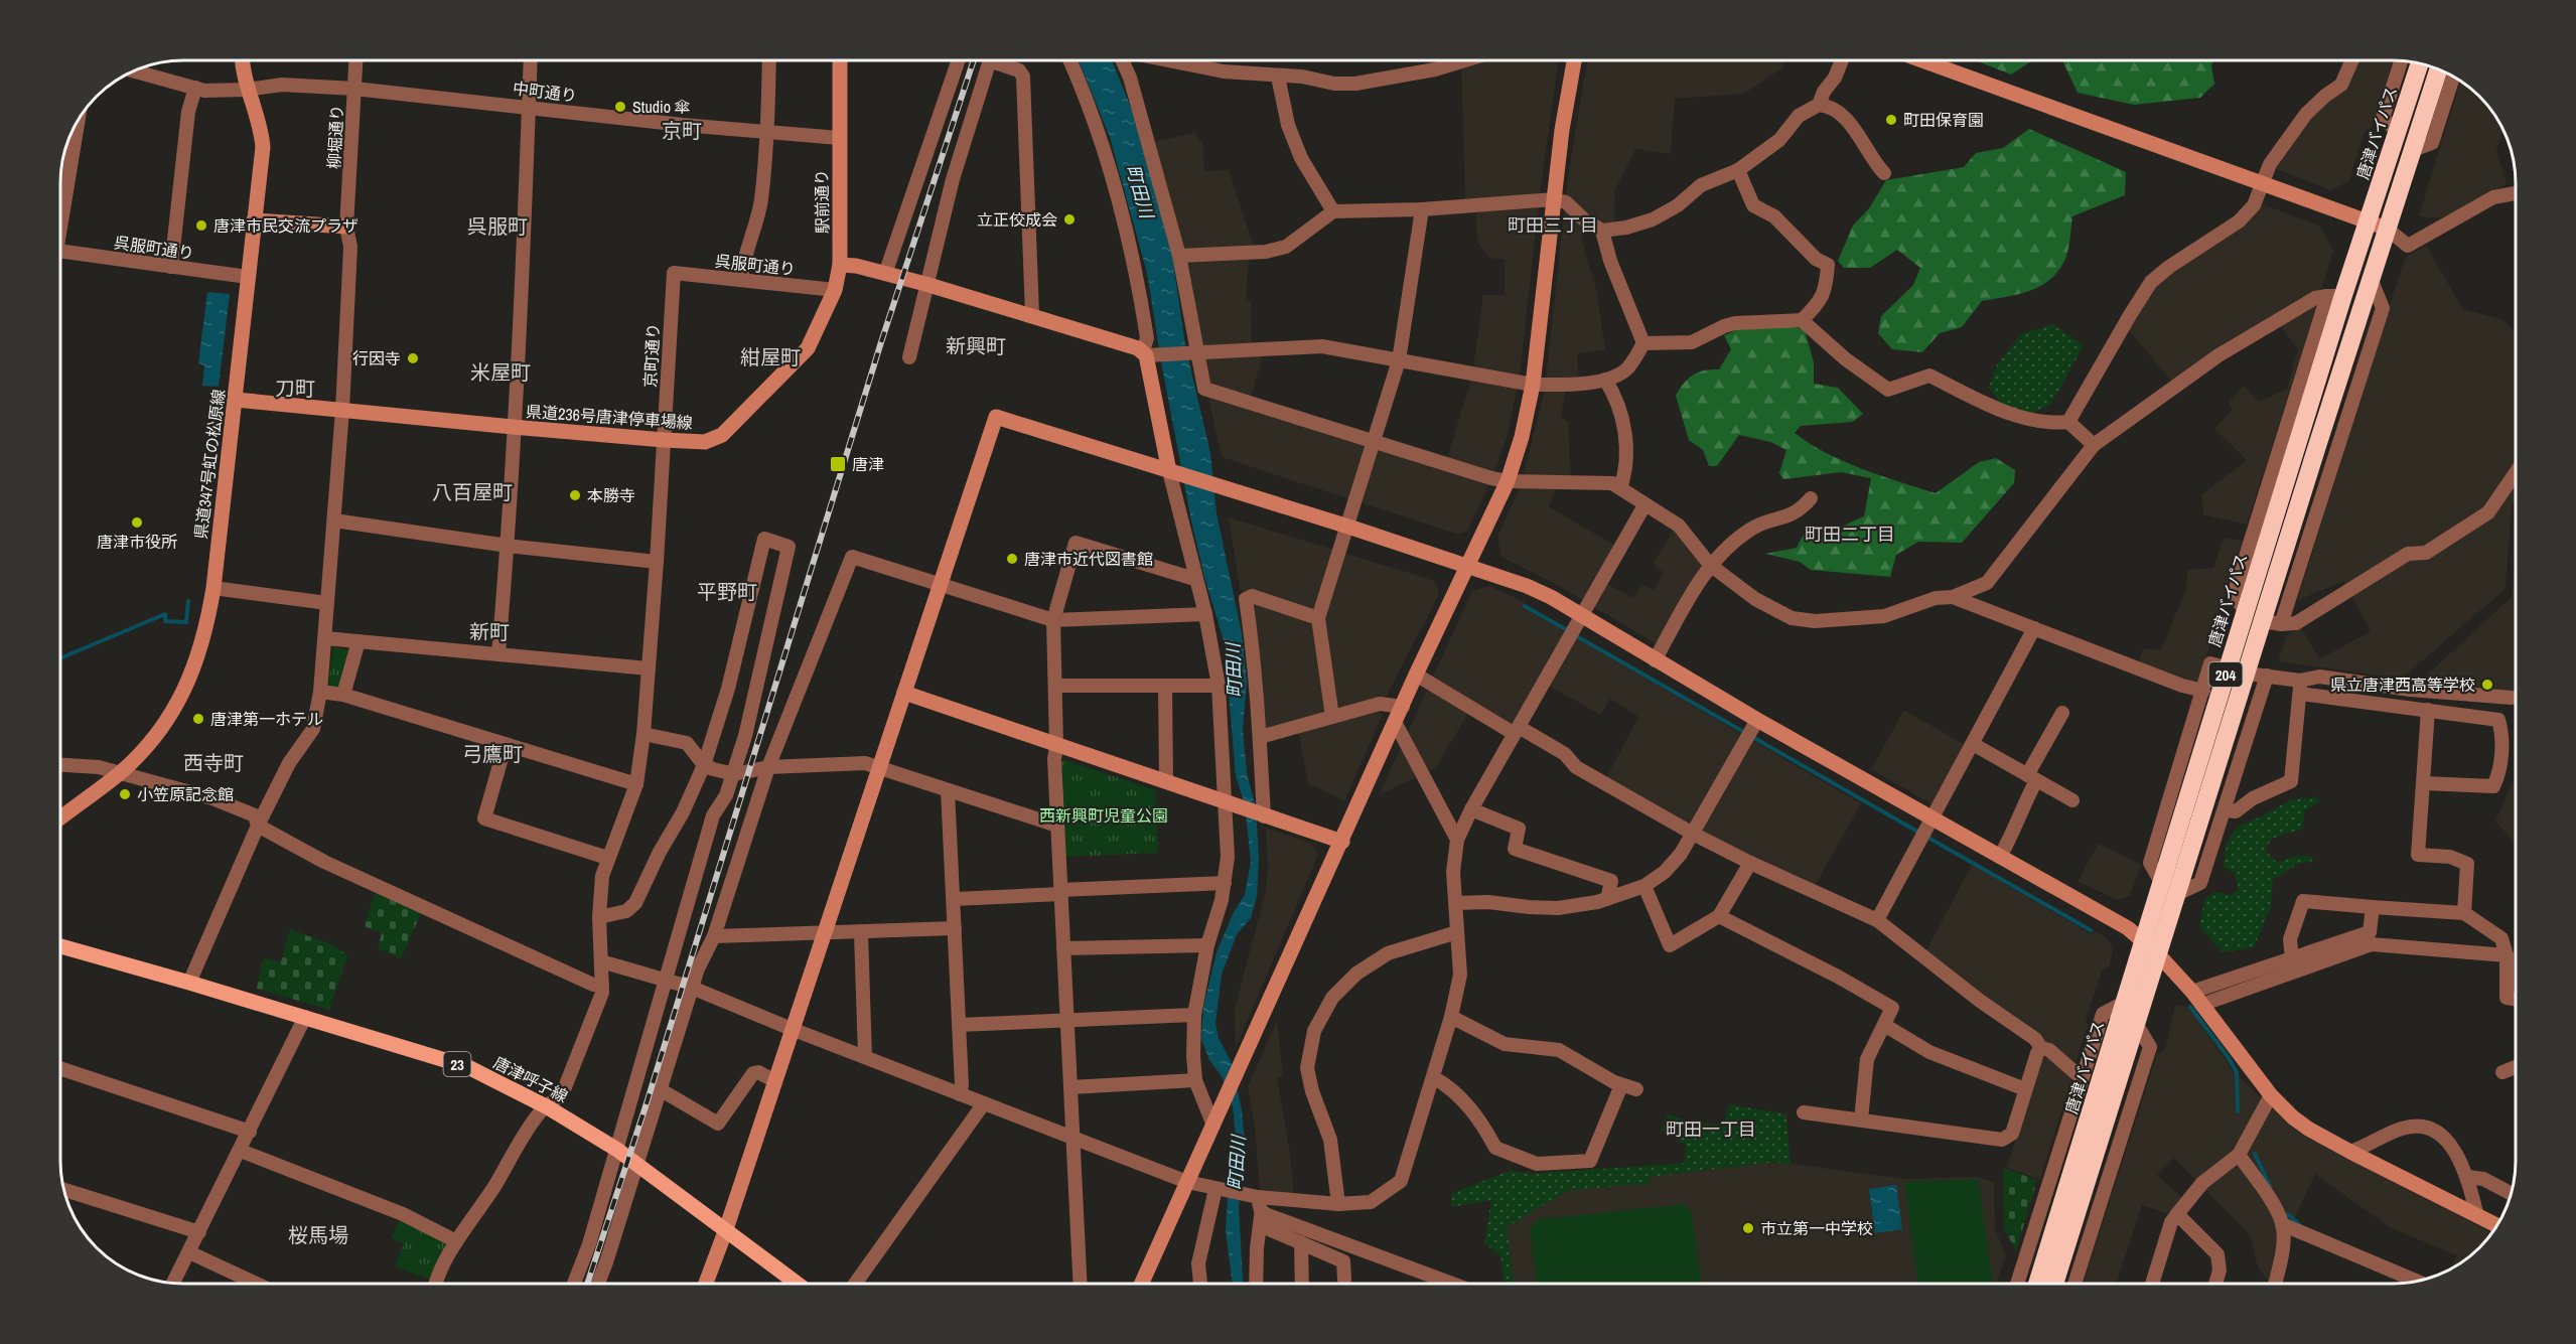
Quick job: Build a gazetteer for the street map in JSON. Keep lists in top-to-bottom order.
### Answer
{
  "streets": {
    "highway": ["唐津バイパス", "204"],
    "main road": ["23", "唐津呼子線"],
    "street": [
      "中町通り",
      "柳堀通り",
      "駅前通り",
      "呉服町通り",
      "京町通り",
      "県道236号唐津停車場線",
      "県道347号虹の松原線"
    ]
  },
  "crossings": [
    ["中町通り", "柳堀通り"],
    ["中町通り", "駅前通り"],
    ["中町通り", "県道347号虹の松原線"],
    ["柳堀通り", "県道236号唐津停車場線"],
    ["柳堀通り", "唐津呼子線"],
    ["駅前通り", "県道236号唐津停車場線"],
    ["呉服町通り", "京町通り"],
    ["呉服町通り", "県道236号唐津停車場線"],
    ["呉服町通り", "県道347号虹の松原線"],
    ["京町通り", "県道236号唐津停車場線"],
    ["京町通り", "唐津呼子線"],
    ["県道236号唐津停車場線", "県道347号虹の松原線"]
  ],
  "districts": [
    "京町",
    "町田三丁目",
    "呉服町",
    "新興町",
    "紺屋町",
    "米屋町",
    "刀町",
    "八百屋町",
    "町田二丁目",
    "平野町",
    "新町",
    "弓鷹町",
    "西寺町",
    "町田一丁目",
    "桜馬場"
  ],
  "water": ["町田川"],
  "parks": ["西新興町児童公園"],
  "places": {
    "other": [
      "Studio 傘",
      "町田保育園",
      "立正佼成会",
      "唐津市民交流プラザ",
      "行因寺",
      "本勝寺",
      "唐津市役所",
      "唐津市近代図書館",
      "県立唐津西高等学校",
      "唐津第一ホテル",
      "小笠原記念館",
      "市立第一中学校"
    ],
    "transit": ["唐津"]
  }
}
